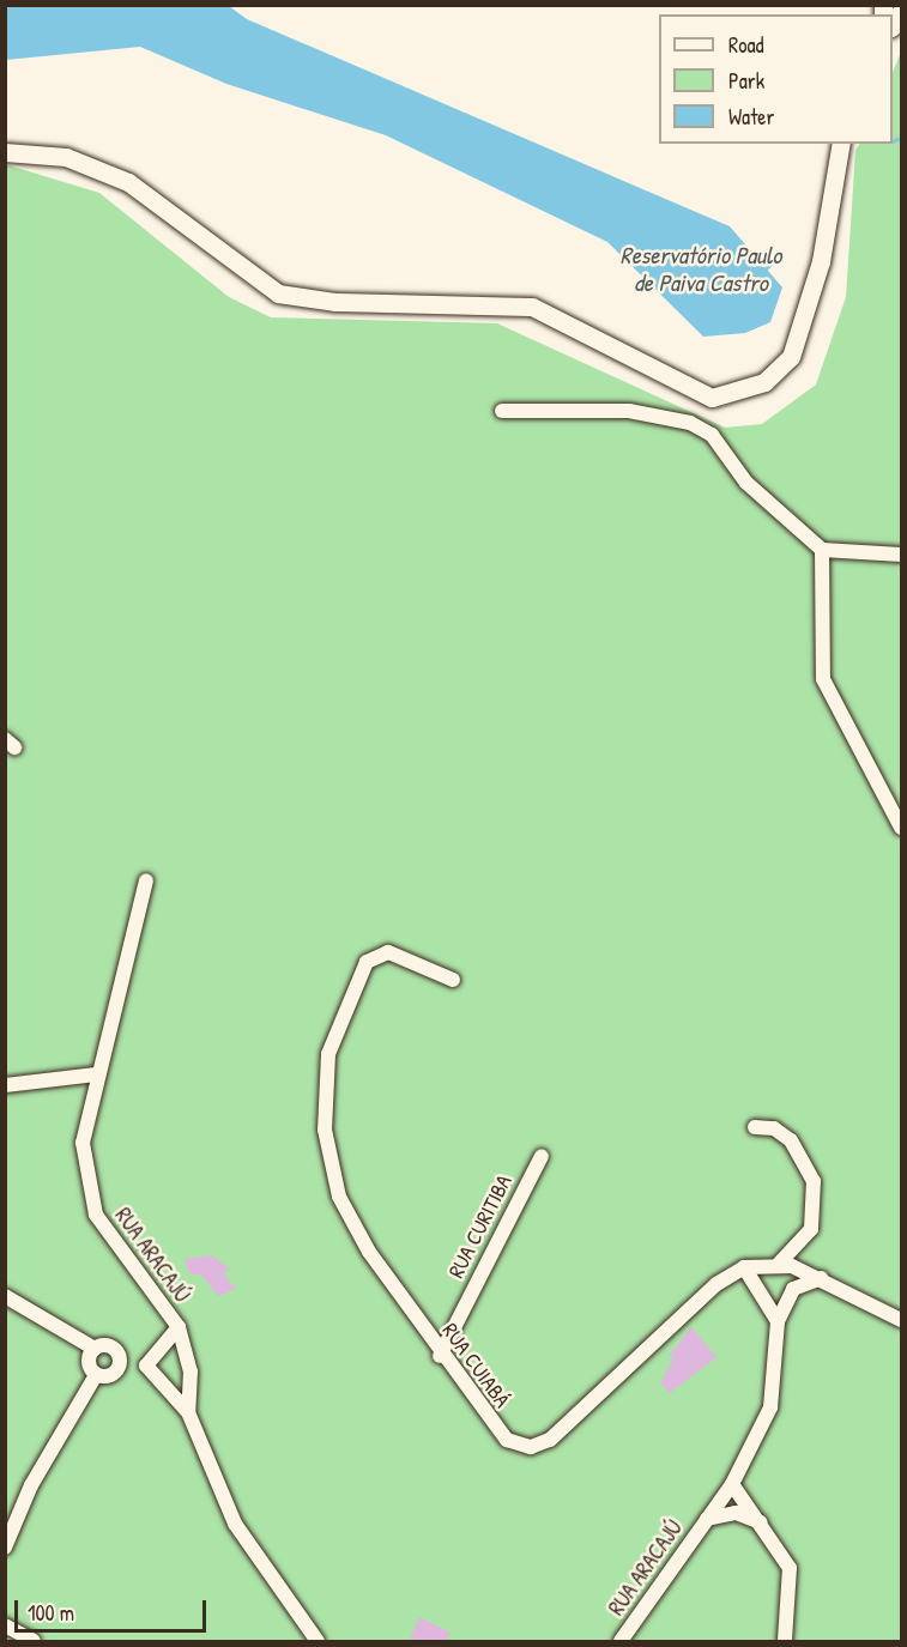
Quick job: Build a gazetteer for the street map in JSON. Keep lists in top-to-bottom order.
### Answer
{
  "streets": {
    "street": ["RUA CURITIBA", "RUA ARACAJÚ", "RUA CUIABÁ"]
  },
  "crossings": [
    ["RUA CURITIBA", "RUA CUIABÁ"]
  ],
  "water": ["Reservatório Paulo de Paiva Castro"],
  "legend": ["Road", "Park", "Water"],
  "scale_bar": "100 m"
}
